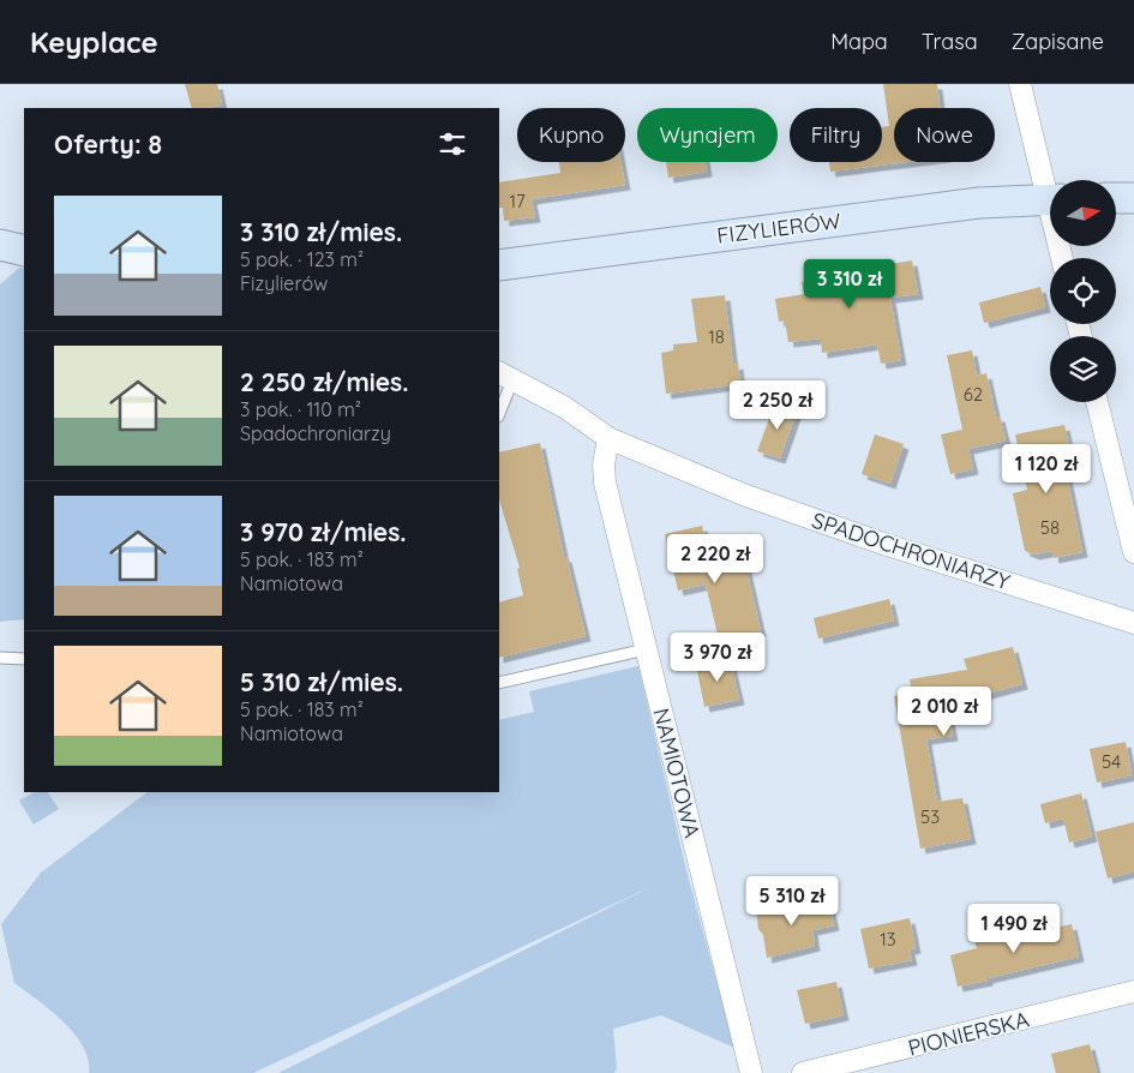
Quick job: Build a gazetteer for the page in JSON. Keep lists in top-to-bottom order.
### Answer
{
  "streets": {
    "street": [
      "FIZYLIERÓW",
      "SPADOCHRONIARZY",
      "NAMIOTOWA",
      "PIONIERSKA"
    ]
  },
  "crossings": [
    ["SPADOCHRONIARZY", "NAMIOTOWA"]
  ],
  "house_numbers": [
    "17",
    "18",
    "62",
    "58",
    "54",
    "53",
    "13"
  ],
  "north": "right",
  "page": {
    "header": "Keyplace",
    "nav": ["Mapa", "Trasa", "Zapisane"],
    "chip": [
      "Kupno",
      "Wynajem",
      "Filtry",
      "Nowe"
    ],
    "heading": "Oferty: 8",
    "list": [
      {
        "name": "3 310 zł/mies.",
        "note": "5 pok. · 123 m² · Fizylierów"
      },
      {
        "name": "2 250 zł/mies.",
        "note": "3 pok. · 110 m² · Spadochroniarzy"
      },
      {
        "name": "3 970 zł/mies.",
        "note": "5 pok. · 183 m² · Namiotowa"
      },
      {
        "name": "5 310 zł/mies.",
        "note": "5 pok. · 183 m² · Namiotowa"
      }
    ],
    "price": [
      "3 310 zł",
      "2 250 zł",
      "1 120 zł",
      "2 220 zł",
      "3 970 zł",
      "2 010 zł",
      "5 310 zł",
      "1 490 zł"
    ]
  }
}
